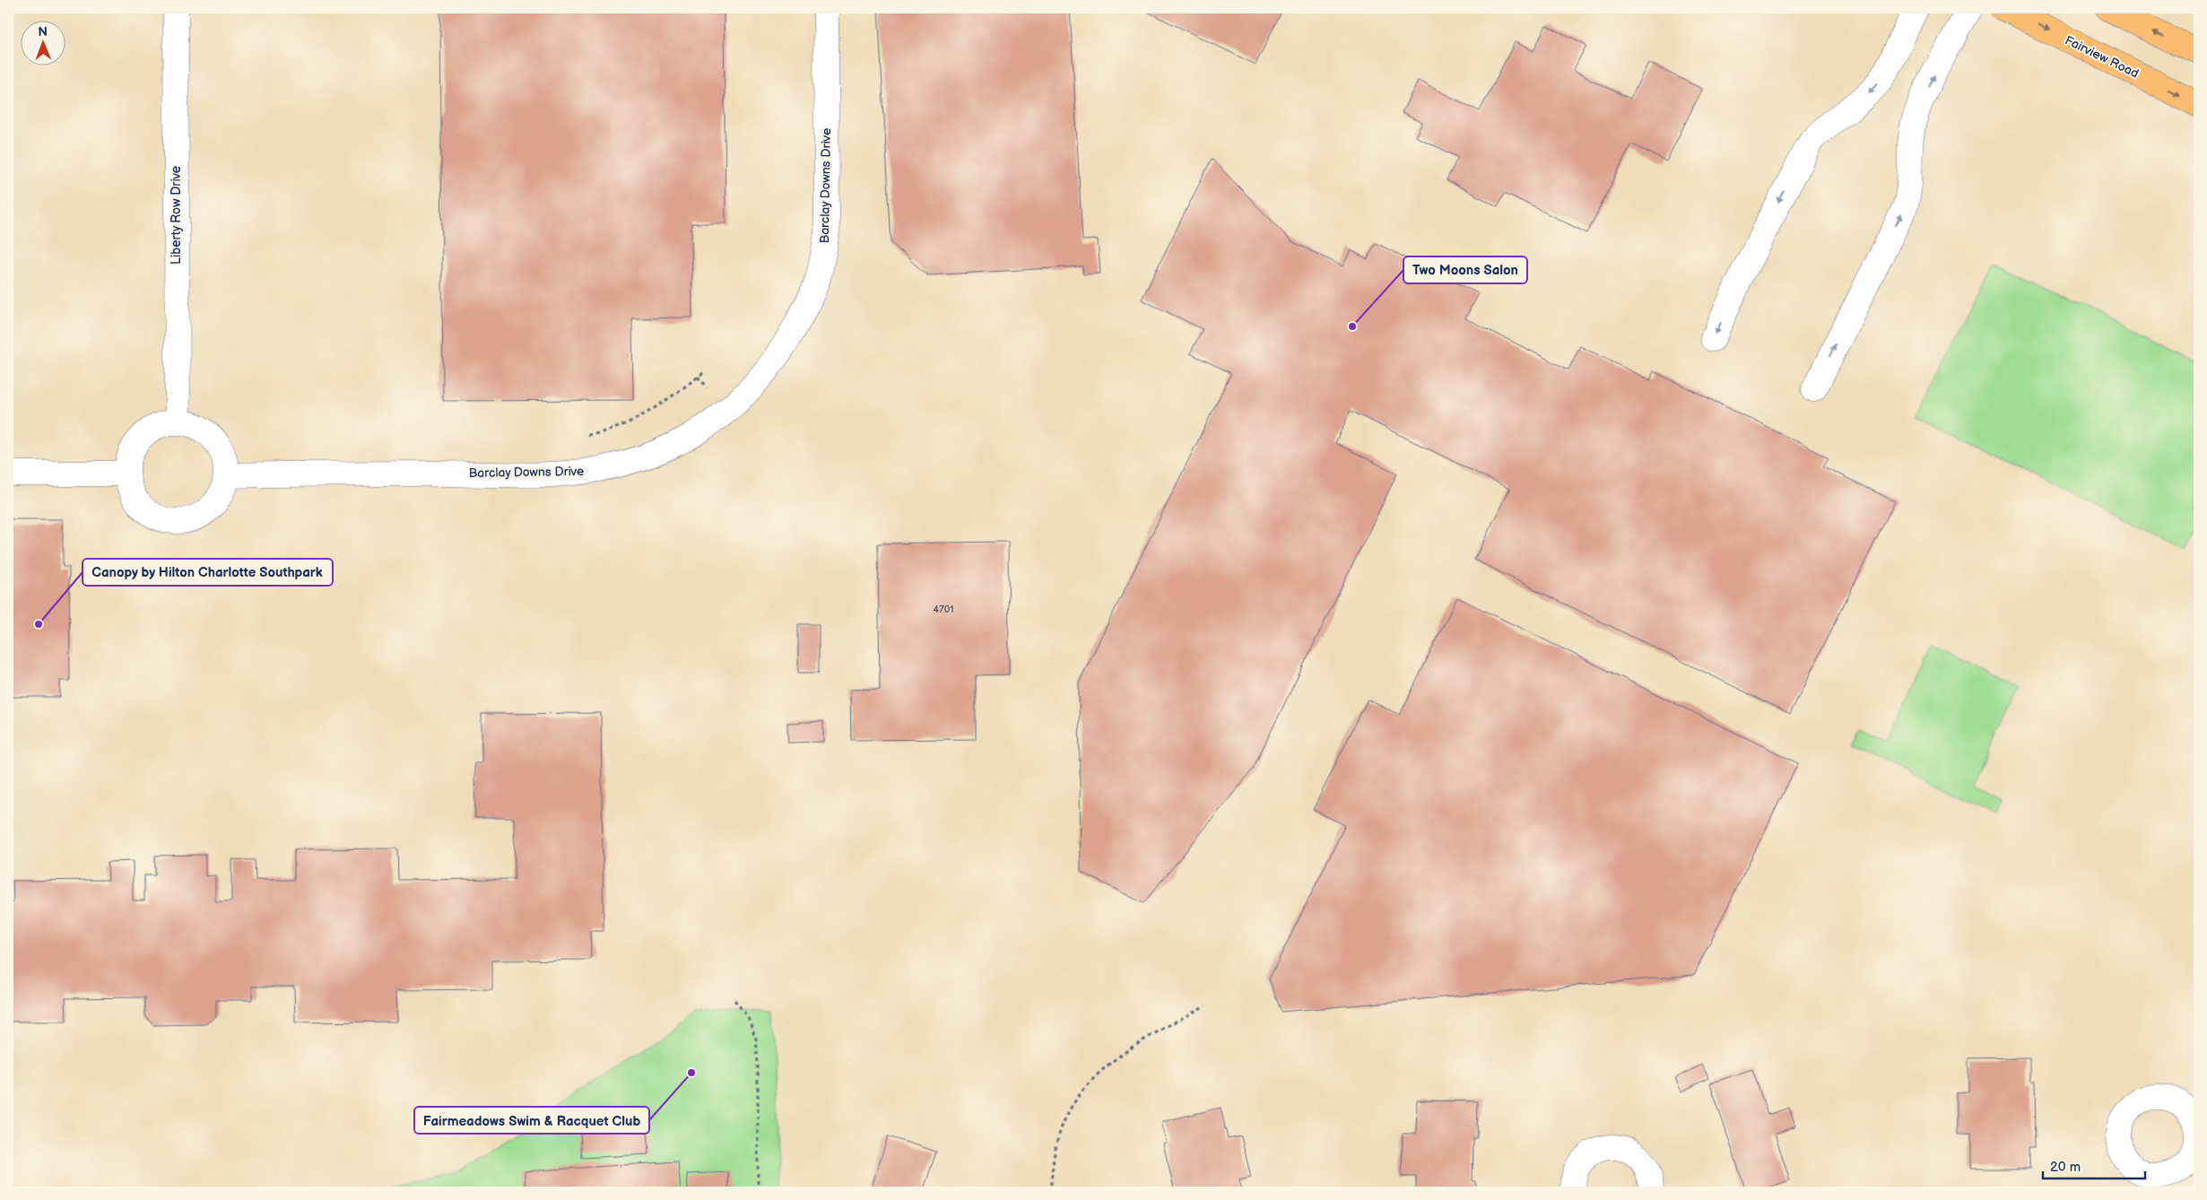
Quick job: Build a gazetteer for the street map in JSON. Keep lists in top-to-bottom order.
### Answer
{
  "streets": {
    "main road": ["Fairview Road"],
    "street": ["Barclay Downs Drive", "Liberty Row Drive"]
  },
  "crossings": [
    ["Barclay Downs Drive", "Liberty Row Drive"]
  ],
  "places": ["Two Moons Salon", "Canopy by Hilton Charlotte Southpark", "Fairmeadows Swim & Racquet Club"],
  "house_numbers": ["4701"],
  "scale_bar": "20 m",
  "north": "top"
}
